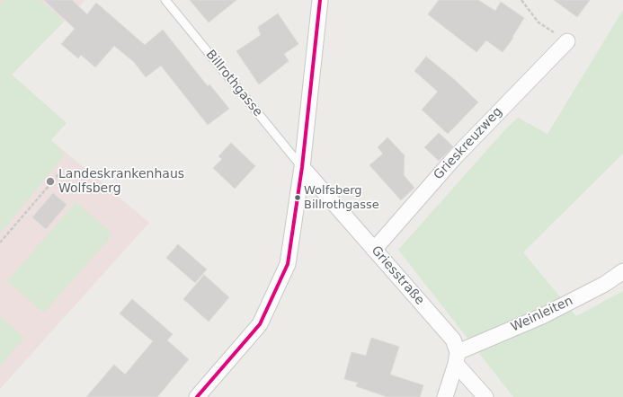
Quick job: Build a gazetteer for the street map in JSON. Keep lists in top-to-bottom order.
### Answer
{
  "streets": {
    "street": ["Grieskreuzweg", "Griesstraße", "Weinleiten"],
    "lane": ["Billrothgasse"]
  },
  "crossings": [
    ["Billrothgasse", "Griesstraße"],
    ["Grieskreuzweg", "Griesstraße"],
    ["Griesstraße", "Weinleiten"]
  ],
  "places": ["Landeskrankenhaus Wolfsberg", "Wolfsberg Billrothgasse"]
}
